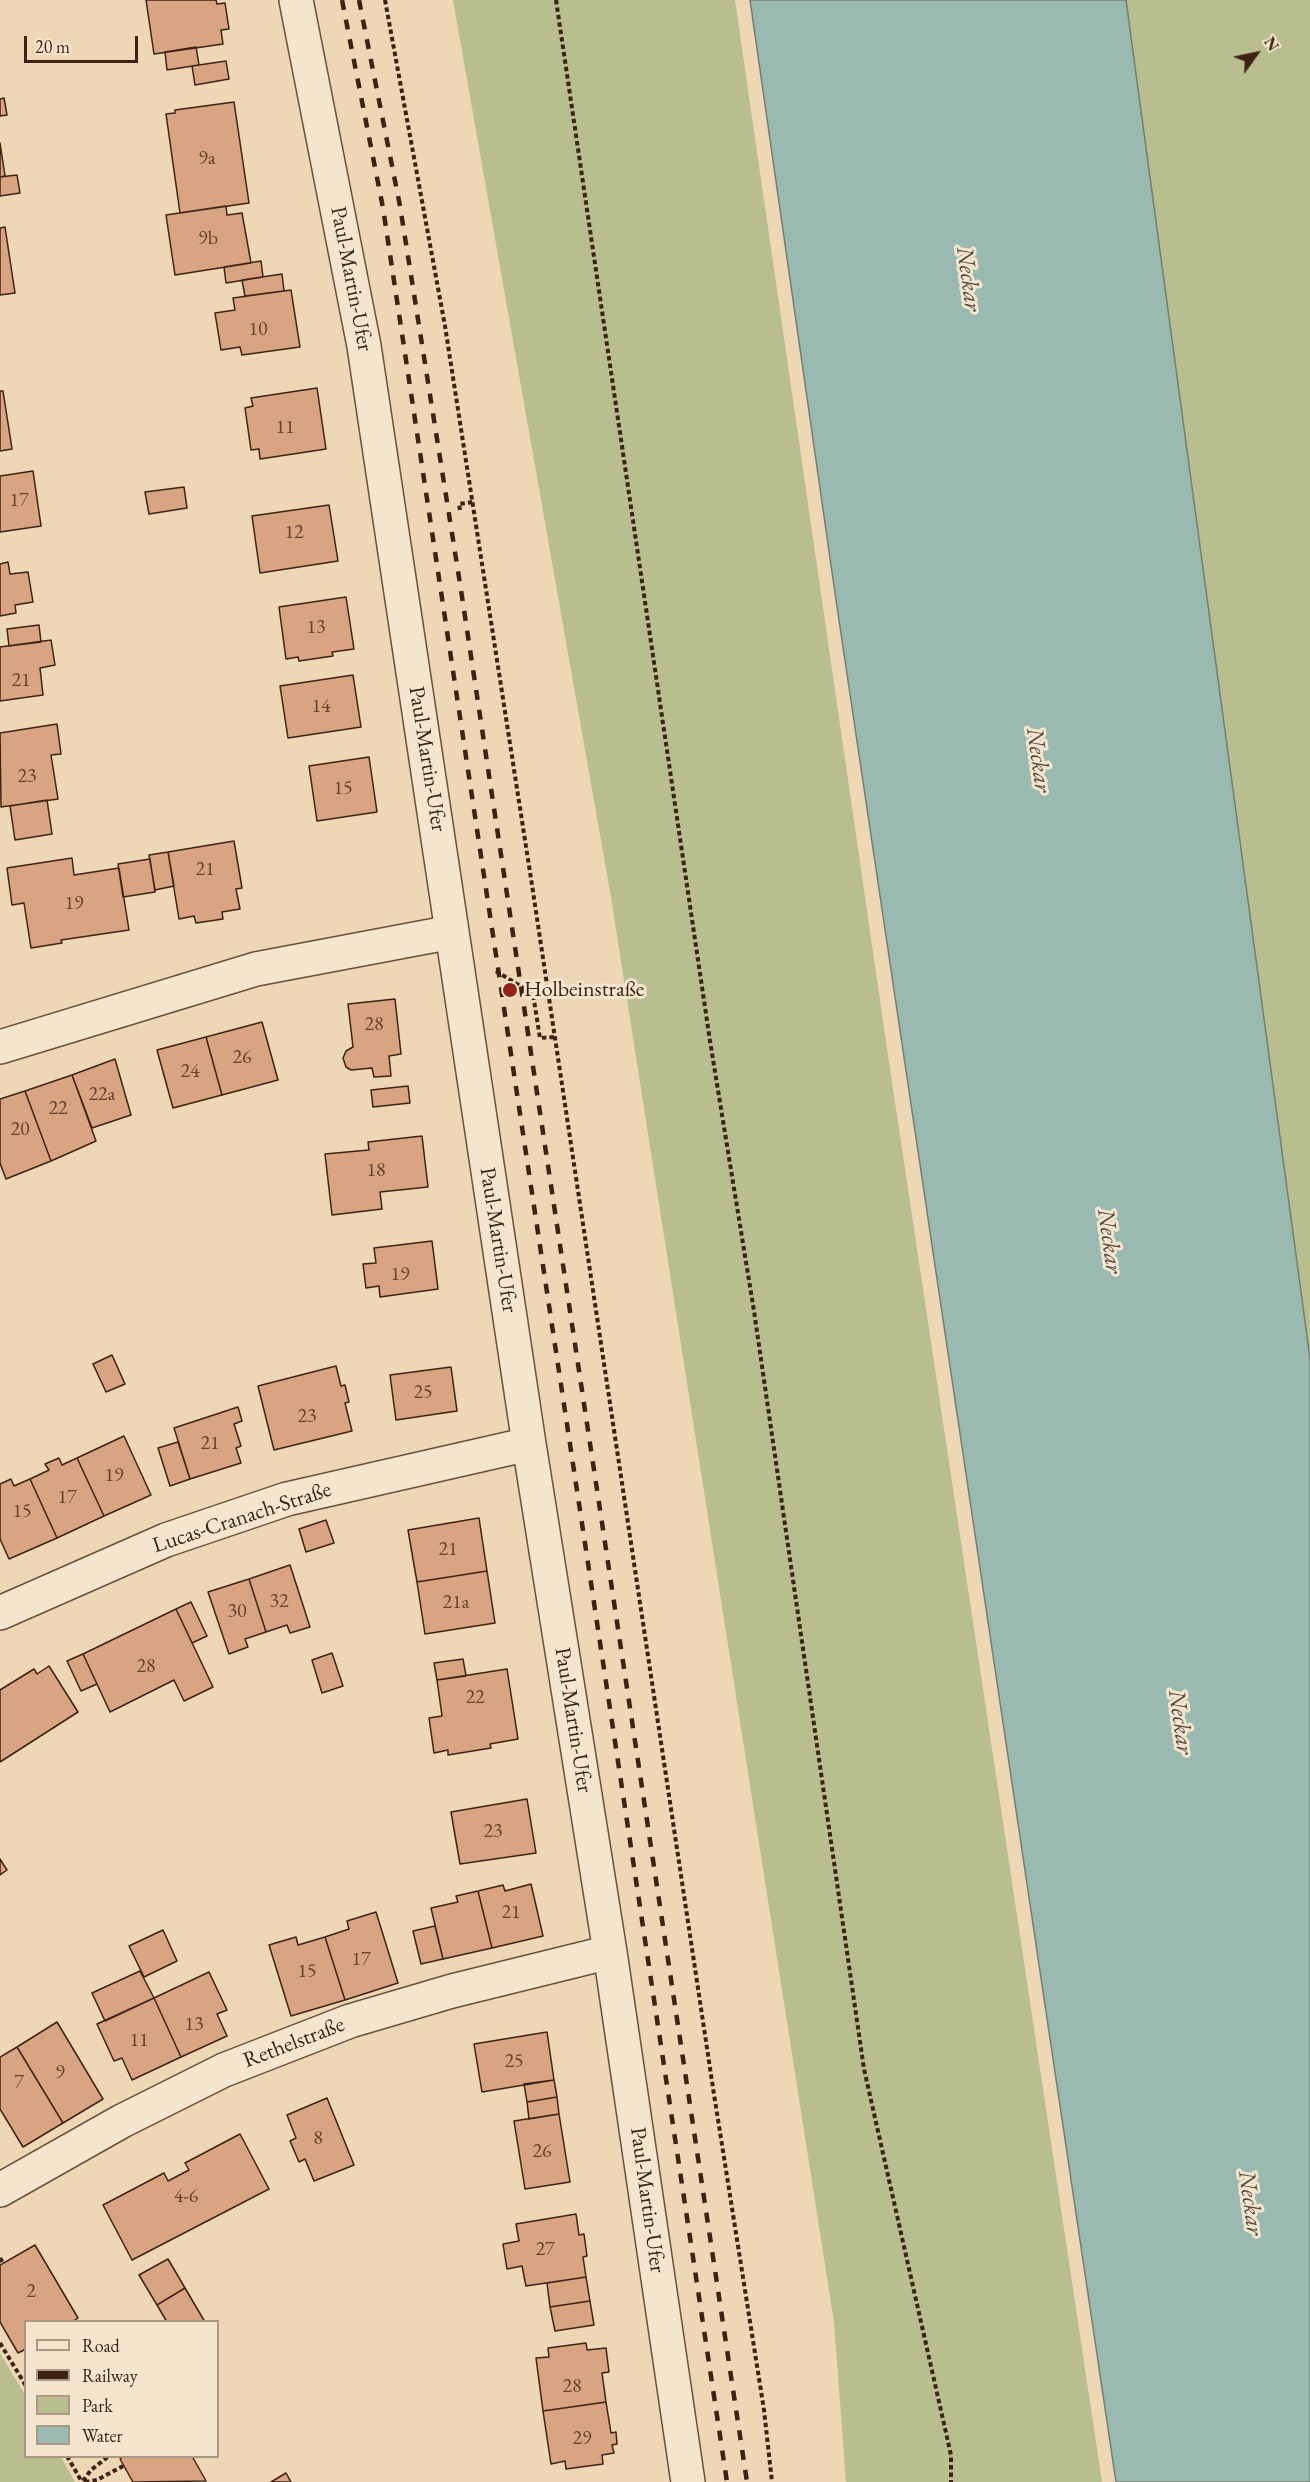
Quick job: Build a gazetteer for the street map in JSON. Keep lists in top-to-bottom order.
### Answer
{
  "streets": {
    "street": ["Paul-Martin-Ufer", "Lucas-Cranach-Straße", "Rethelstraße"]
  },
  "crossings": [
    ["Paul-Martin-Ufer", "Lucas-Cranach-Straße"],
    ["Paul-Martin-Ufer", "Rethelstraße"]
  ],
  "water": ["Neckar"],
  "places": ["Holbeinstraße"],
  "house_numbers": [
    "9a",
    "9b",
    "10",
    "11",
    "17",
    "12",
    "13",
    "21",
    "14",
    "23",
    "15",
    "21",
    "19",
    "28",
    "26",
    "24",
    "22a",
    "22",
    "20",
    "18",
    "19",
    "25",
    "23",
    "21",
    "19",
    "17",
    "15",
    "21",
    "32",
    "21a",
    "30",
    "28",
    "22",
    "23",
    "21",
    "17",
    "15",
    "13",
    "11",
    "25",
    "9",
    "7",
    "8",
    "26",
    "4-6",
    "27",
    "2",
    "28",
    "29"
  ],
  "legend": [
    "Road",
    "Railway",
    "Park",
    "Water"
  ],
  "scale_bar": "20 m",
  "north": "top right"
}
